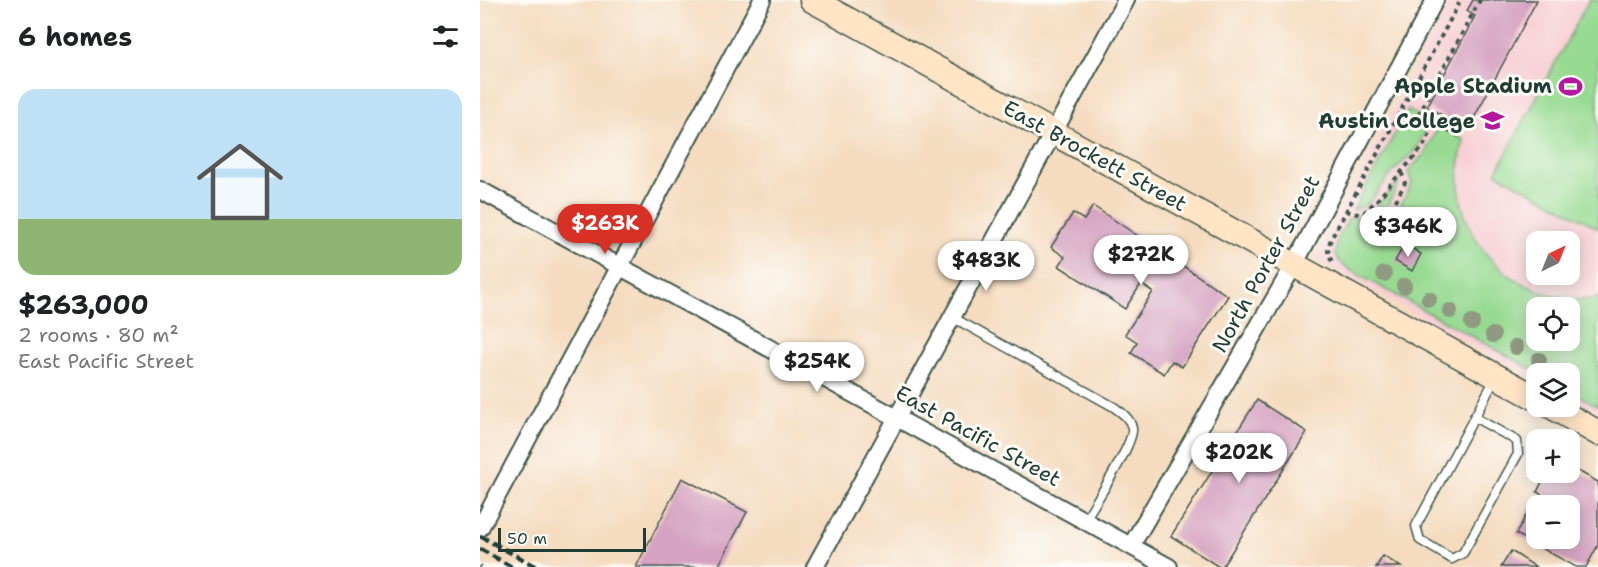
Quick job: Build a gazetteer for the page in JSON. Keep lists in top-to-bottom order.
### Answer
{
  "streets": {
    "street": ["East Brockett Street", "North Porter Street", "East Pacific Street"]
  },
  "crossings": [
    ["East Brockett Street", "North Porter Street"],
    ["North Porter Street", "East Pacific Street"]
  ],
  "places": {
    "sports": ["Apple Stadium"],
    "school or university": ["Austin College"]
  },
  "scale_bar": "50 m",
  "north": "top right",
  "page": {
    "heading": "6 homes",
    "list": [
      {
        "name": "$263,000",
        "note": "2 rooms · 80 m² · East Pacific Street"
      }
    ],
    "price": [
      "$263K",
      "$346K",
      "$272K",
      "$483K",
      "$254K",
      "$202K"
    ],
    "map_buttons": ["+", "−"],
    "scale": "50 m"
  }
}
